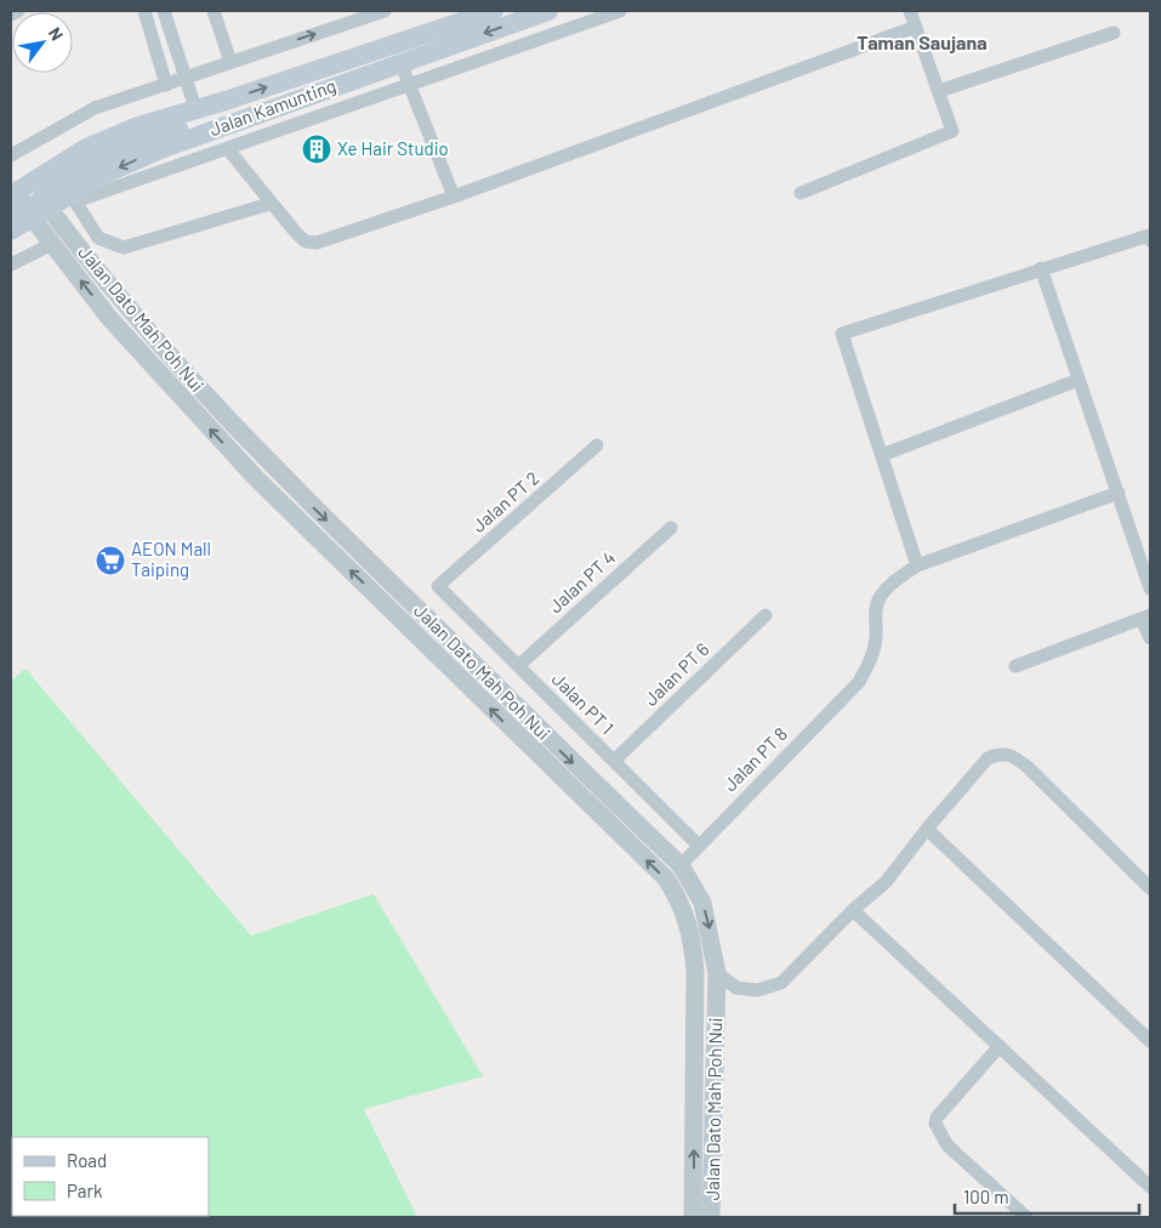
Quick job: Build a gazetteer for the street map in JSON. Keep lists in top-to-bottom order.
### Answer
{
  "streets": {
    "main road": ["Jalan Kamunting"],
    "street": [
      "Jalan Dato Mah Poh Nui",
      "Jalan PT 2",
      "Jalan PT 4",
      "Jalan PT 6",
      "Jalan PT 1",
      "Jalan PT 8"
    ]
  },
  "crossings": [
    ["Jalan Kamunting", "Jalan Dato Mah Poh Nui"],
    ["Jalan Dato Mah Poh Nui", "Jalan PT 8"],
    ["Jalan PT 2", "Jalan PT 1"],
    ["Jalan PT 4", "Jalan PT 1"],
    ["Jalan PT 6", "Jalan PT 1"],
    ["Jalan PT 1", "Jalan PT 8"]
  ],
  "districts": ["Taman Saujana"],
  "places": {
    "building": ["Xe Hair Studio"],
    "supermarket": ["AEON Mall Taiping"]
  },
  "legend": ["Road", "Park"],
  "scale_bar": "100 m",
  "north": "top right"
}
